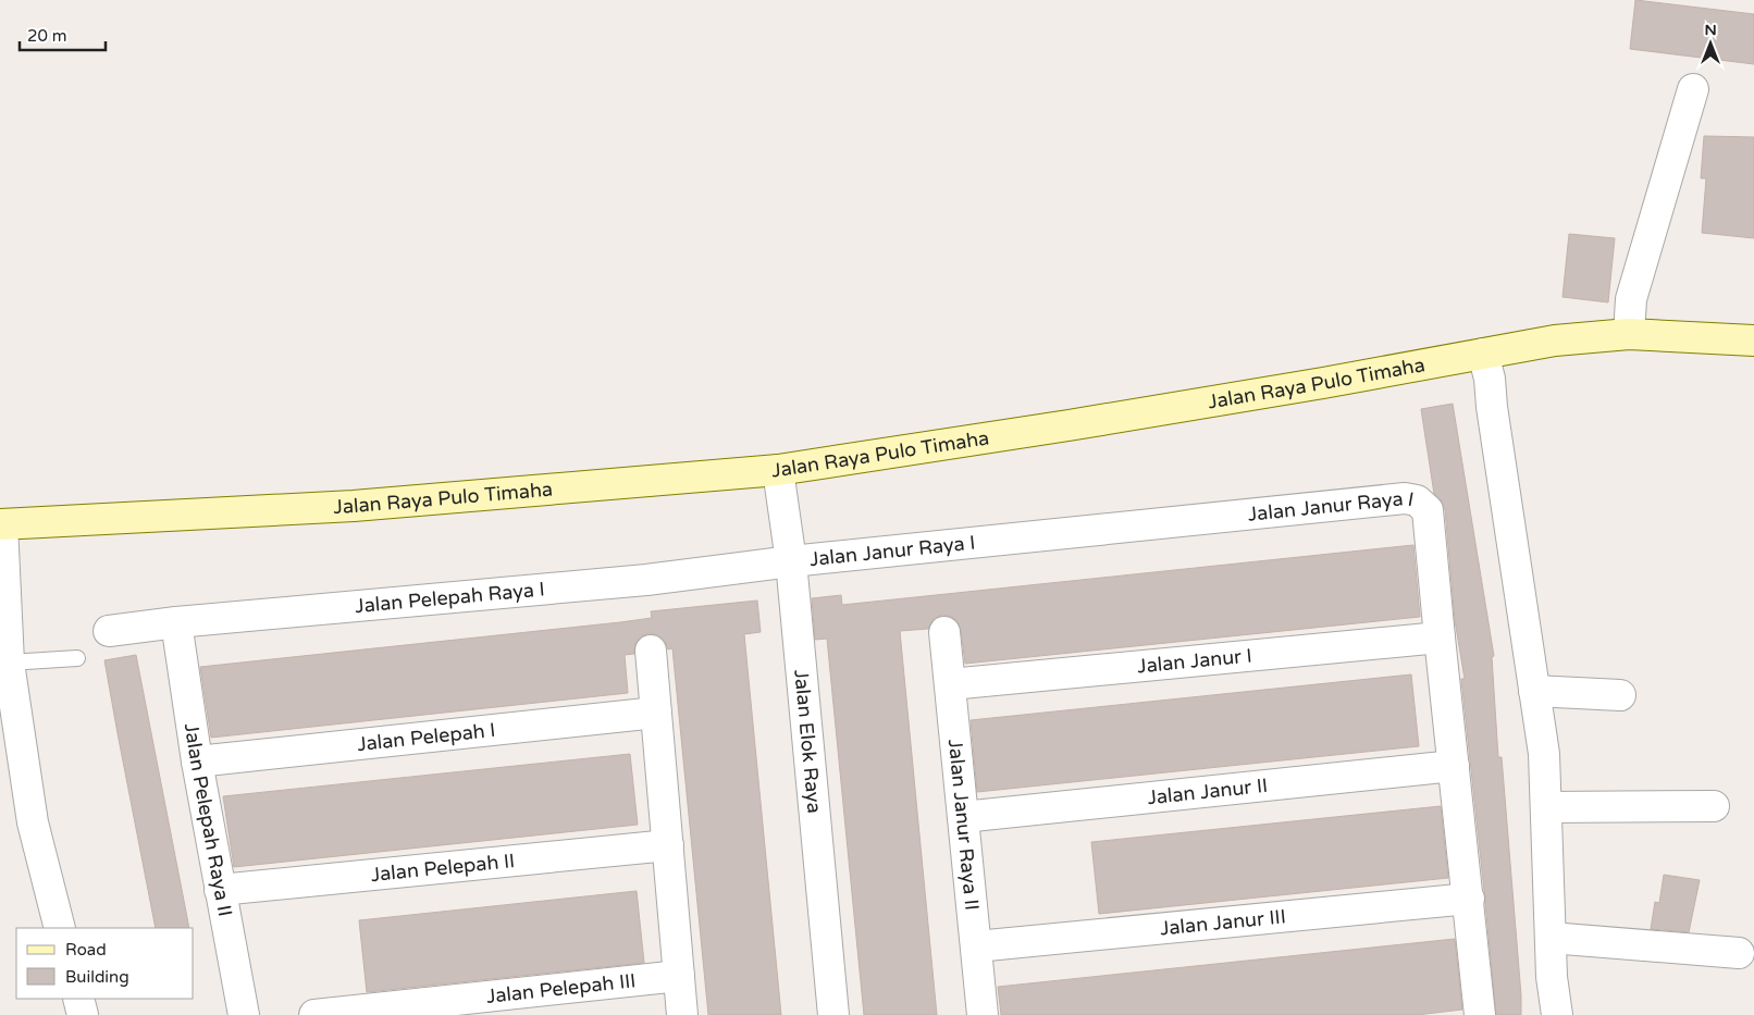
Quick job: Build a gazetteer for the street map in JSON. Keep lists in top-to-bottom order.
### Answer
{
  "streets": {
    "street": [
      "Jalan Raya Pulo Timaha",
      "Jalan Janur Raya I",
      "Jalan Pelepah Raya I",
      "Jalan Janur I",
      "Jalan Pelepah I",
      "Jalan Elok Raya",
      "Jalan Janur II",
      "Jalan Pelepah Raya II",
      "Jalan Janur Raya II",
      "Jalan Pelepah II",
      "Jalan Janur III",
      "Jalan Pelepah III"
    ]
  },
  "crossings": [
    ["Jalan Raya Pulo Timaha", "Jalan Elok Raya"],
    ["Jalan Janur Raya I", "Jalan Pelepah Raya I"],
    ["Jalan Janur Raya I", "Jalan Janur I"],
    ["Jalan Janur Raya I", "Jalan Elok Raya"],
    ["Jalan Janur Raya I", "Jalan Janur II"],
    ["Jalan Janur Raya I", "Jalan Janur III"],
    ["Jalan Pelepah Raya I", "Jalan Elok Raya"],
    ["Jalan Pelepah Raya I", "Jalan Pelepah Raya II"],
    ["Jalan Janur I", "Jalan Janur Raya II"],
    ["Jalan Pelepah I", "Jalan Pelepah Raya II"],
    ["Jalan Janur II", "Jalan Janur Raya II"],
    ["Jalan Pelepah Raya II", "Jalan Pelepah II"],
    ["Jalan Janur Raya II", "Jalan Janur III"]
  ],
  "legend": ["Road", "Building"],
  "scale_bar": "20 m",
  "north": "top"
}
